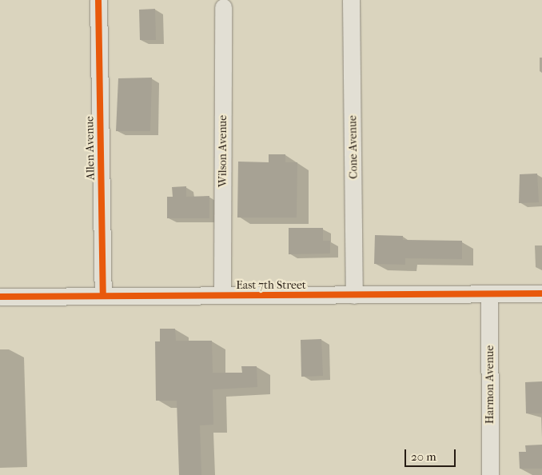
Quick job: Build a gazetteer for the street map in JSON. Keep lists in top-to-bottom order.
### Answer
{
  "streets": {
    "street": [
      "Cone Avenue",
      "Allen Avenue",
      "Wilson Avenue",
      "East 7th Street",
      "Harmon Avenue"
    ]
  },
  "crossings": [
    ["Cone Avenue", "East 7th Street"],
    ["Allen Avenue", "East 7th Street"],
    ["Wilson Avenue", "East 7th Street"],
    ["East 7th Street", "Harmon Avenue"]
  ],
  "scale_bar": "20 m"
}
